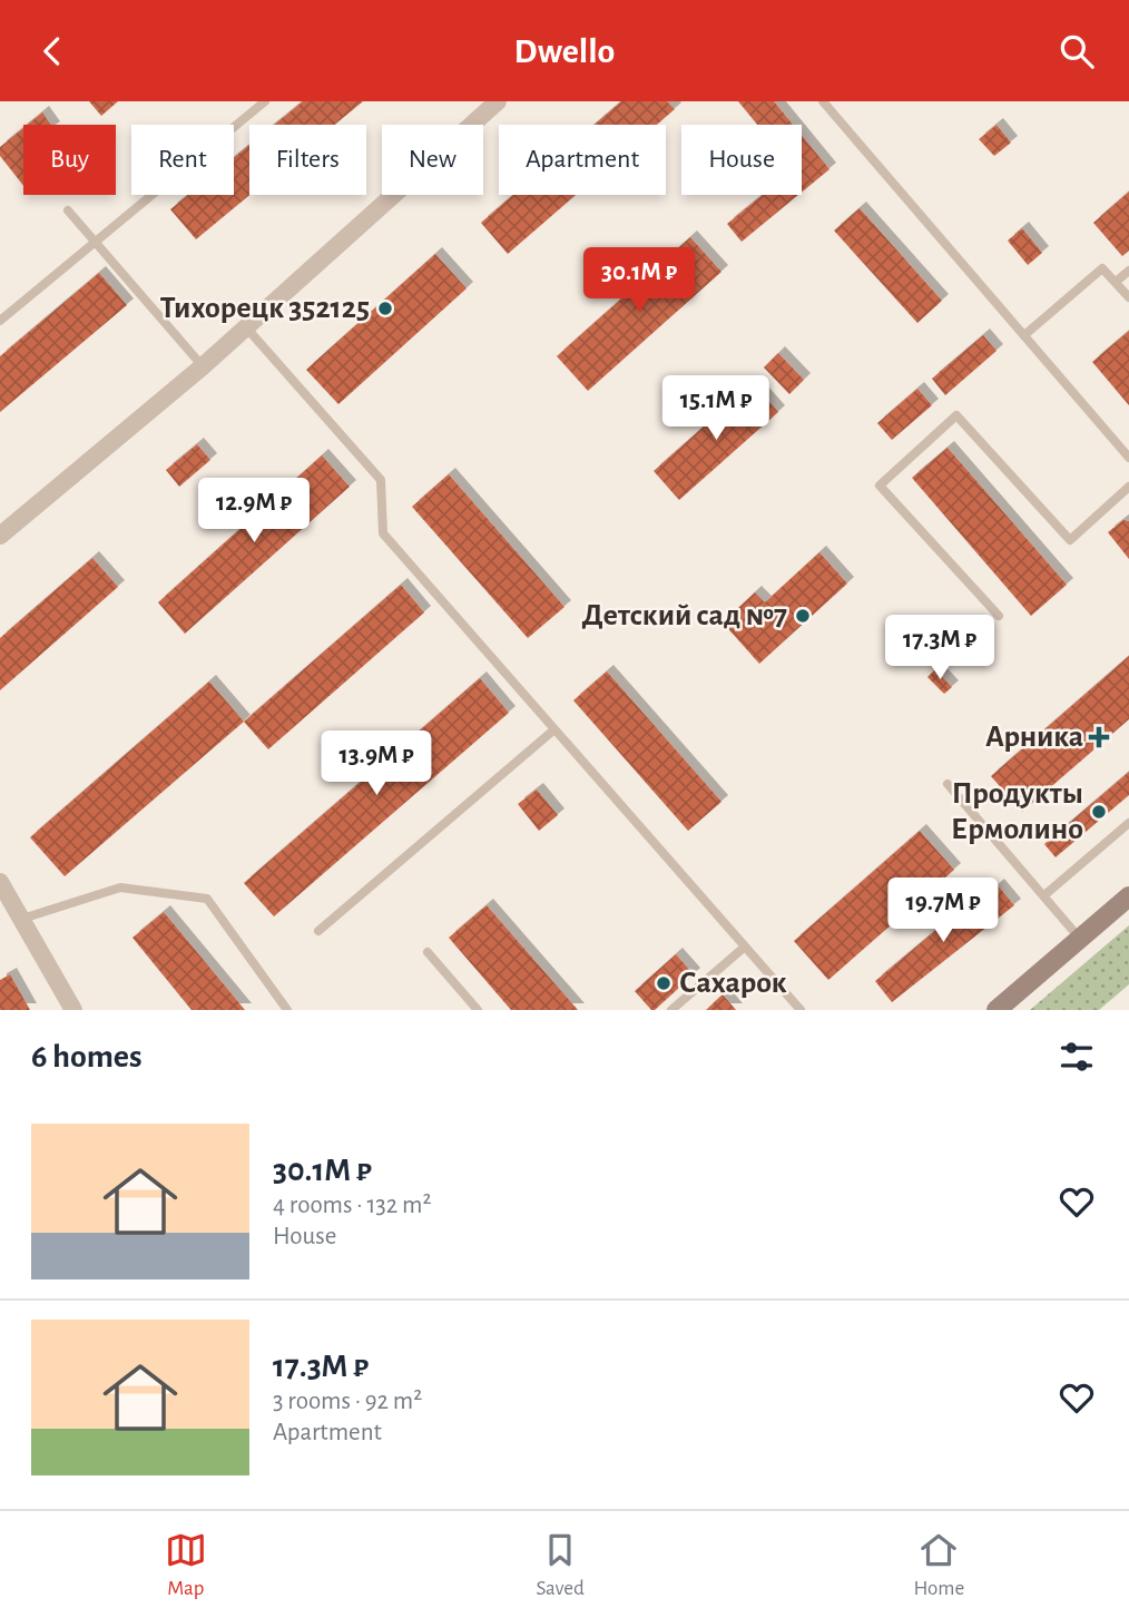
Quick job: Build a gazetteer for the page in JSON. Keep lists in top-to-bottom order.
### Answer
{
  "places": {
    "other": [
      "Тихорецк 352125",
      "Детский сад №7",
      "Продукты Ермолино",
      "Сахарок"
    ],
    "health": ["Арника"]
  },
  "page": {
    "header": "Dwello",
    "chip": [
      "Buy",
      "Rent",
      "Filters",
      "New",
      "Apartment",
      "House"
    ],
    "price": [
      "30.1M ₽",
      "15.1M ₽",
      "12.9M ₽",
      "17.3M ₽",
      "13.9M ₽",
      "19.7M ₽"
    ],
    "heading": "6 homes",
    "list": [
      {
        "name": "30.1M ₽",
        "note": "4 rooms · 132 m² · House"
      },
      {
        "name": "17.3M ₽",
        "note": "3 rooms · 92 m² · Apartment"
      }
    ],
    "tabs": ["Map", "Saved", "Home"]
  }
}
